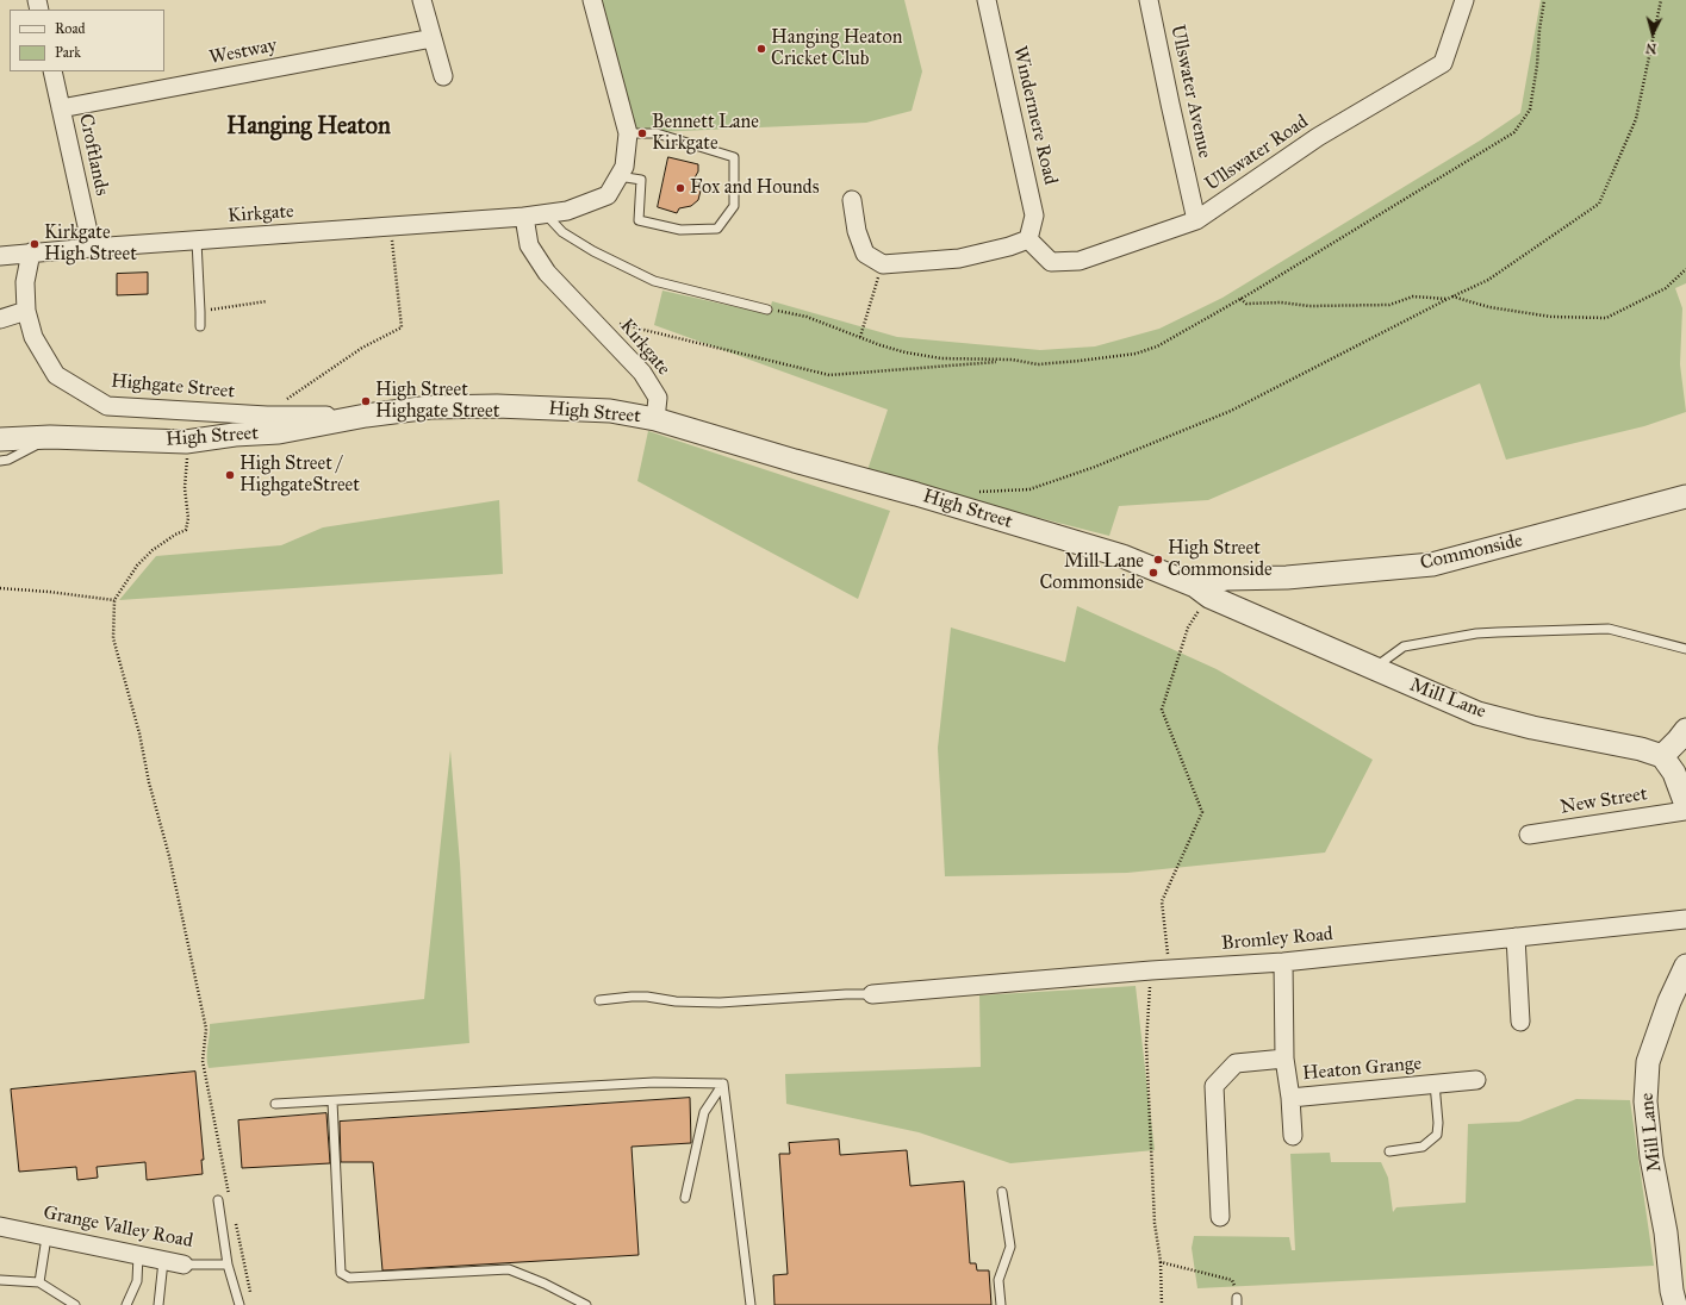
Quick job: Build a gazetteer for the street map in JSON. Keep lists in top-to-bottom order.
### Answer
{
  "streets": {
    "street": [
      "Westway",
      "Ullswater Avenue",
      "Windermere Road",
      "Ullswater Road",
      "Croftlands",
      "Kirkgate",
      "Highgate Street",
      "High Street",
      "Commonside",
      "Mill Lane",
      "New Street",
      "Bromley Road",
      "Heaton Grange",
      "Grange Valley Road"
    ]
  },
  "crossings": [
    ["Westway", "Croftlands"],
    ["Ullswater Avenue", "Ullswater Road"],
    ["Windermere Road", "Ullswater Road"],
    ["Croftlands", "Kirkgate"],
    ["Kirkgate", "Highgate Street"],
    ["Kirkgate", "High Street"],
    ["Highgate Street", "High Street"],
    ["High Street", "Commonside"],
    ["High Street", "Mill Lane"],
    ["Commonside", "Mill Lane"]
  ],
  "districts": ["Hanging Heaton"],
  "places": [
    "Hanging Heaton Cricket Club",
    "Bennett Lane Kirkgate",
    "Fox and Hounds",
    "Kirkgate High Street",
    "High Street Highgate Street",
    "High Street / HighgateStreet",
    "High Street Commonside",
    "Mill Lane Commonside"
  ],
  "legend": ["Road", "Park"],
  "north": "bottom"
}
